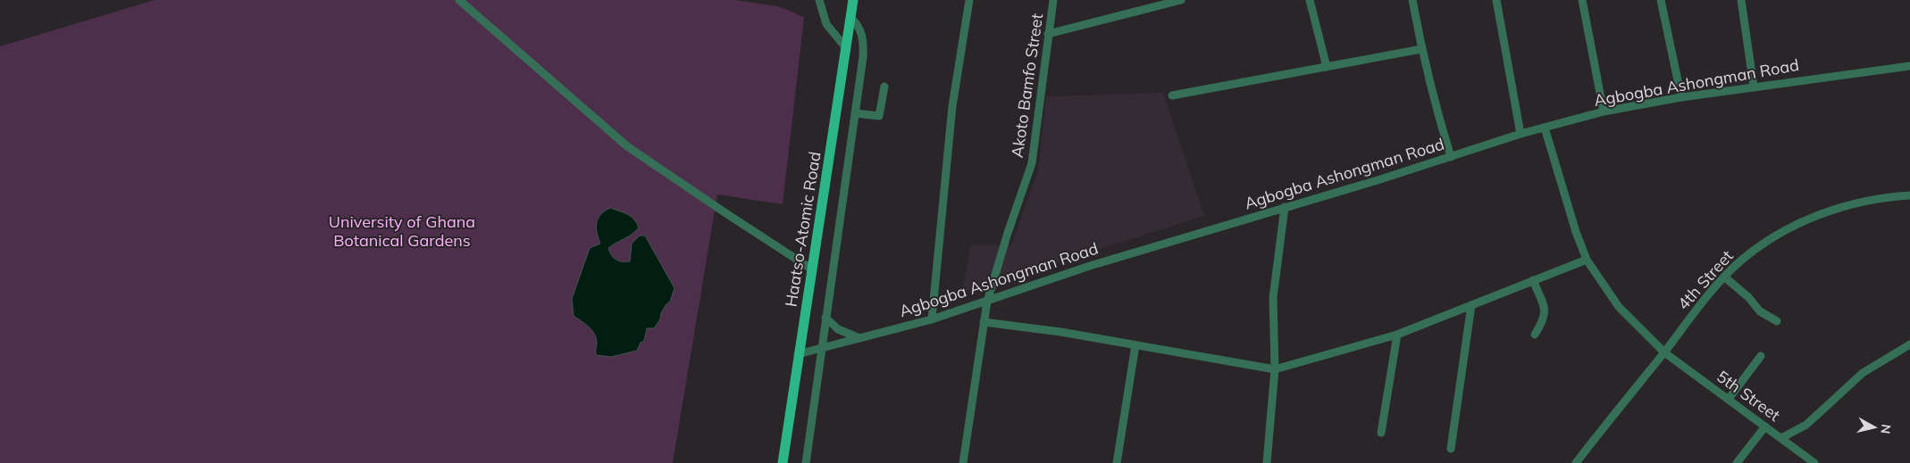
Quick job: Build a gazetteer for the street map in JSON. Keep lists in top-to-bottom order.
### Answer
{
  "streets": {
    "main road": ["Haatso-Atomic Road"],
    "street": [
      "Agbogba Ashongman Road",
      "Akoto Bamfo Street",
      "4th Street",
      "5th Street"
    ]
  },
  "crossings": [
    ["Agbogba Ashongman Road", "Akoto Bamfo Street"],
    ["Agbogba Ashongman Road", "Haatso-Atomic Road"],
    ["Agbogba Ashongman Road", "5th Street"],
    ["4th Street", "5th Street"]
  ],
  "parks": ["University of Ghana Botanical Gardens"],
  "north": "right"
}
